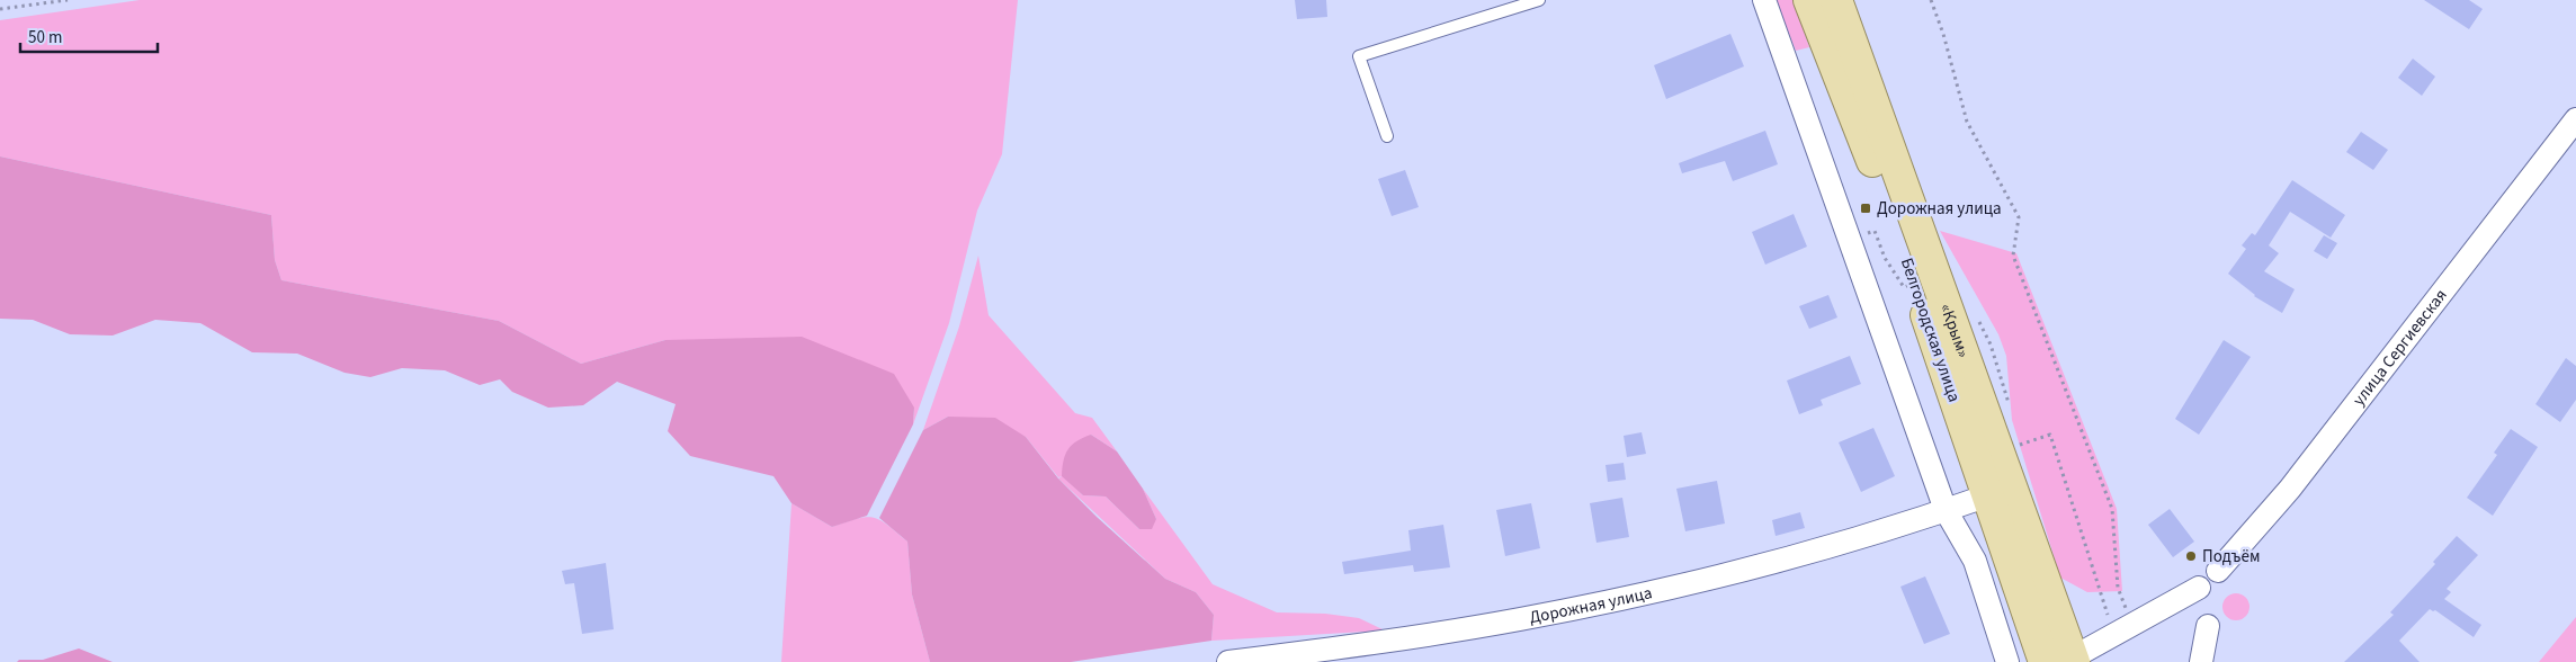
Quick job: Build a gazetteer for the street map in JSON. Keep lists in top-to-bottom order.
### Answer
{
  "streets": {
    "main road": ["Белгородская улица", "«Крым»"],
    "street": ["улица Сергиевская", "Дорожная улица"]
  },
  "crossings": [
    ["Белгородская улица", "«Крым»"],
    ["Белгородская улица", "Дорожная улица"]
  ],
  "places": {
    "transit": ["Дорожная улица"],
    "other": ["Подъём"]
  },
  "scale_bar": "50 m"
}
